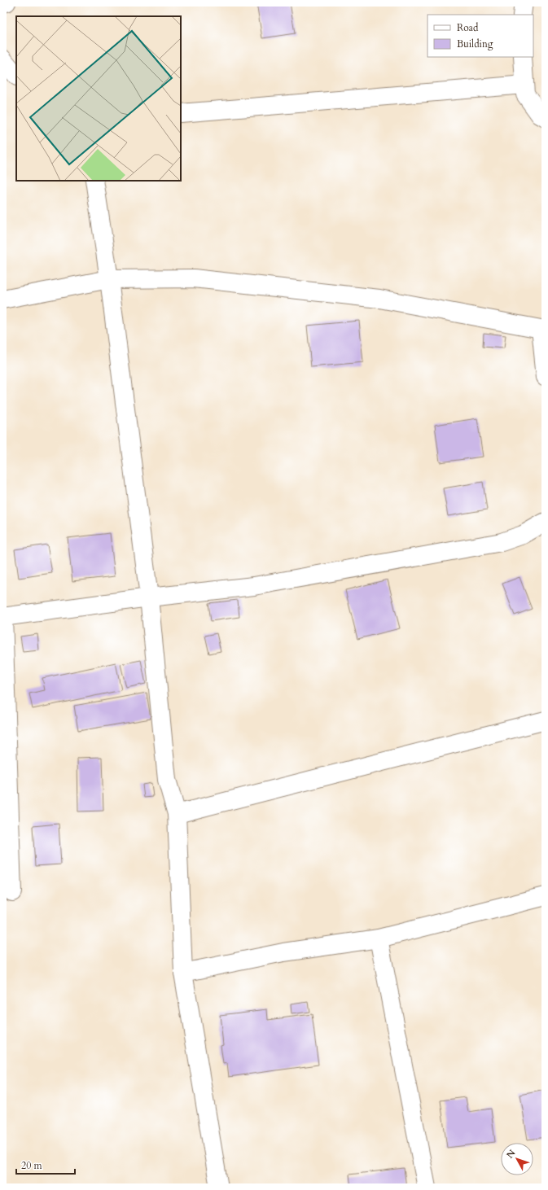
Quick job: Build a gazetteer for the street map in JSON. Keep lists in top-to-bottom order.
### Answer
{
  "legend": ["Road", "Building"],
  "scale_bar": "20 m",
  "north": "top left"
}
